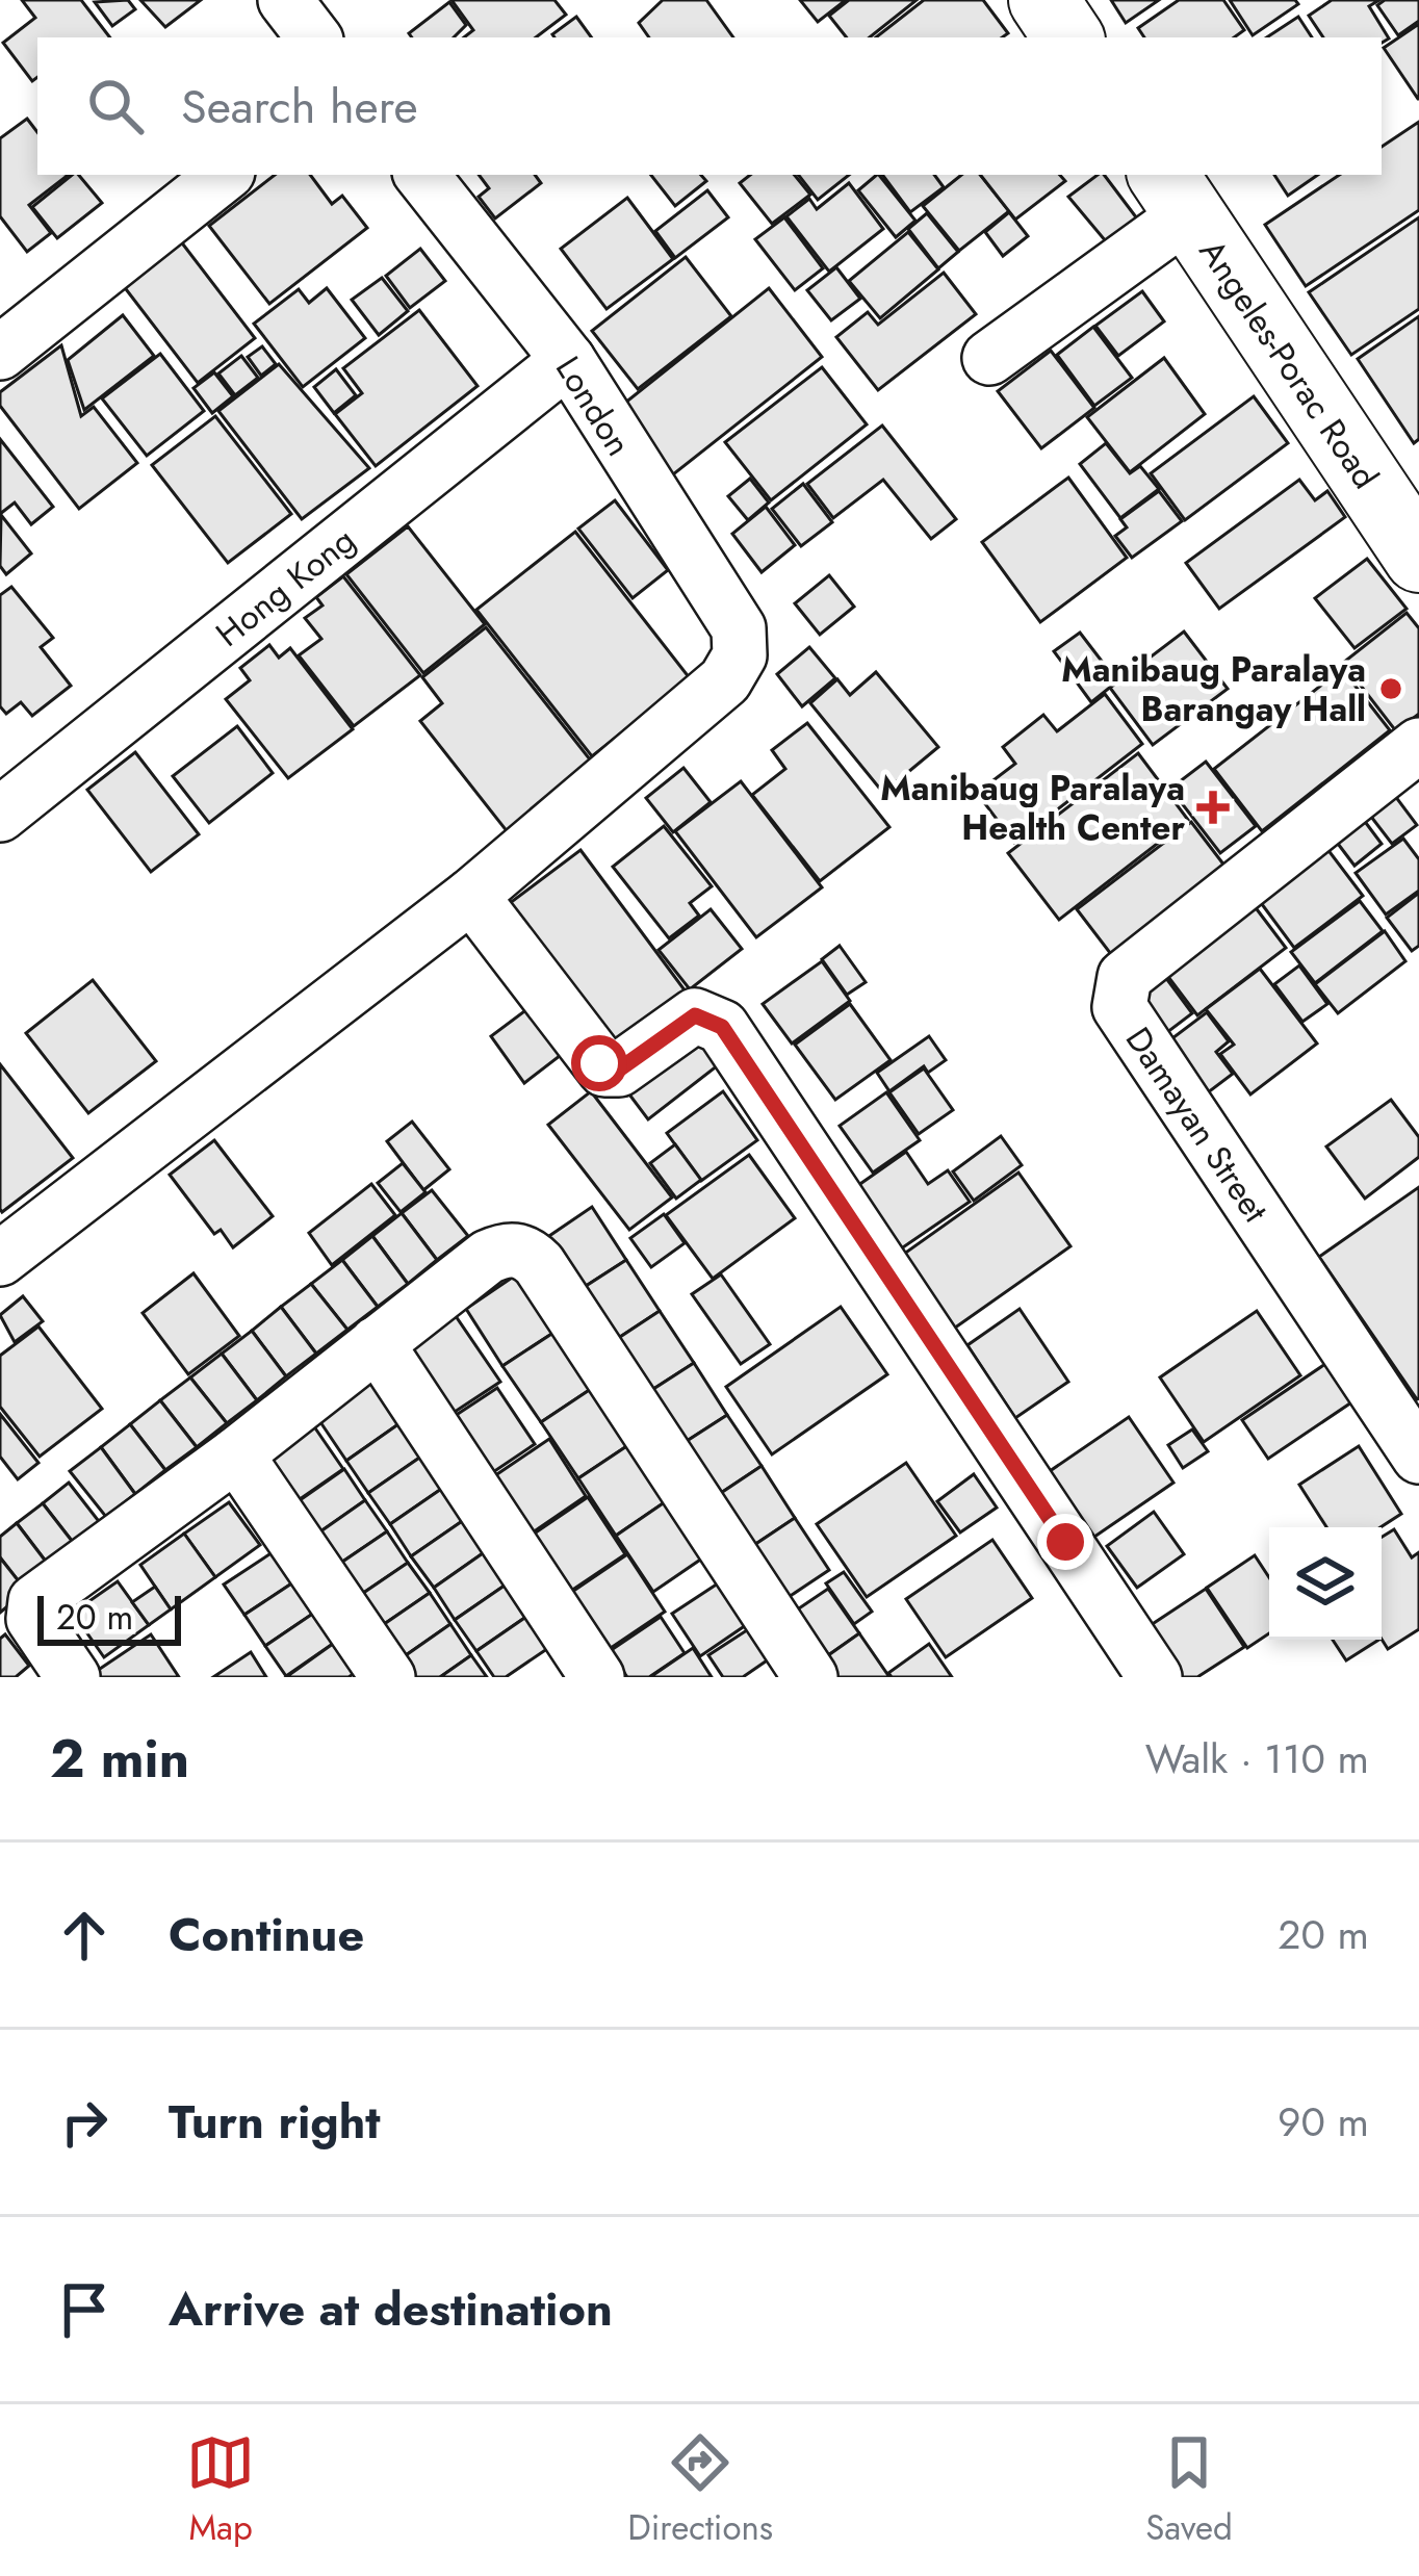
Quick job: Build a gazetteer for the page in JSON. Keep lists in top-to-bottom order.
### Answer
{
  "streets": {
    "main road": ["Angeles-Porac Road"],
    "street": ["London", "Hong Kong", "Damayan Street"]
  },
  "crossings": [
    ["London", "Hong Kong"]
  ],
  "places": {
    "other": ["Manibaug Paralaya Barangay Hall"],
    "health": ["Manibaug Paralaya Health Center"]
  },
  "scale_bar": "20 m",
  "page": {
    "search": "Search here",
    "scale": "20 m",
    "heading": ["2 min", "Walk · 110 m"],
    "list": [
      ["Continue", "20 m"],
      ["Turn right", "90 m"],
      "Arrive at destination"
    ],
    "nav": ["Map", "Directions", "Saved"]
  }
}
